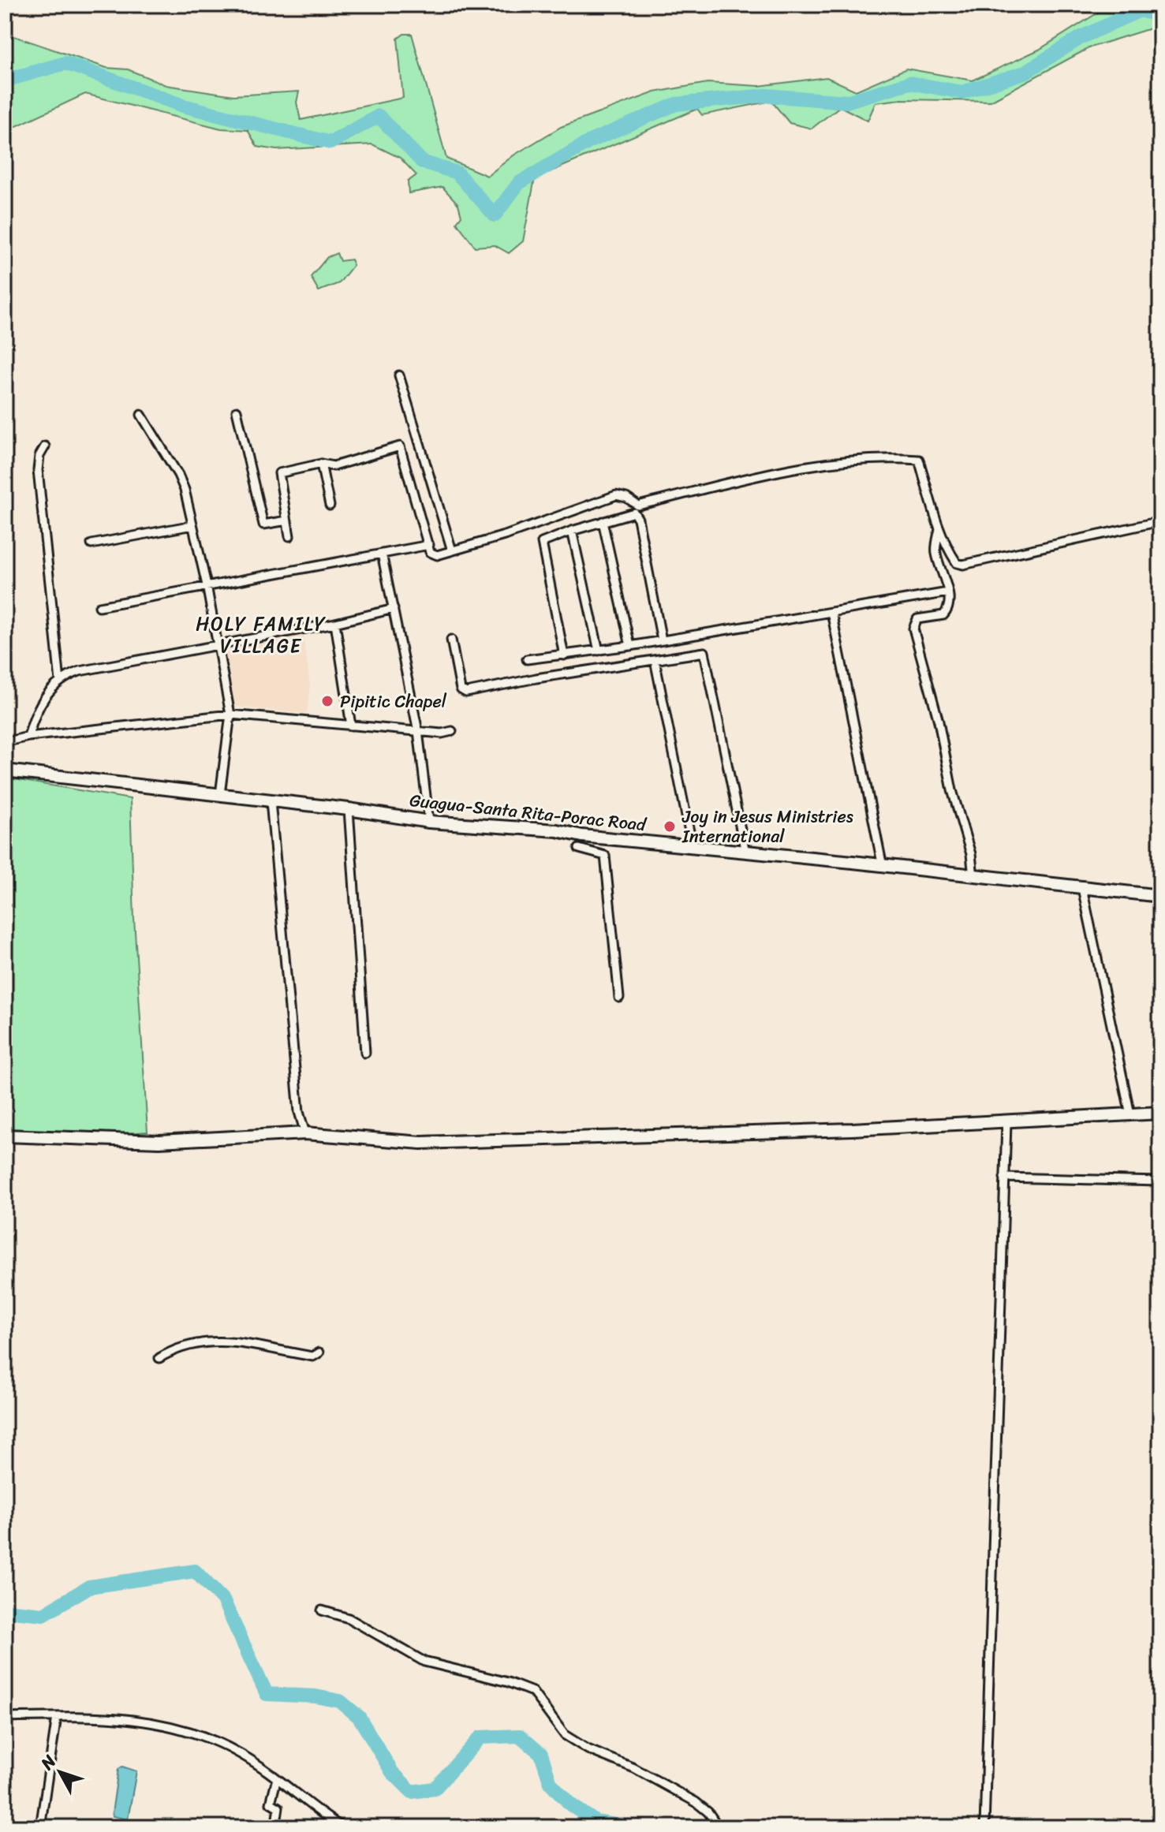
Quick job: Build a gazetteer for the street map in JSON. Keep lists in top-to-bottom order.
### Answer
{
  "streets": {
    "main road": ["Guagua-Santa Rita-Porac Road"]
  },
  "districts": ["HOLY FAMILY VILLAGE"],
  "places": ["Pipitic Chapel", "Joy in Jesus Ministries International"],
  "north": "top left"
}
